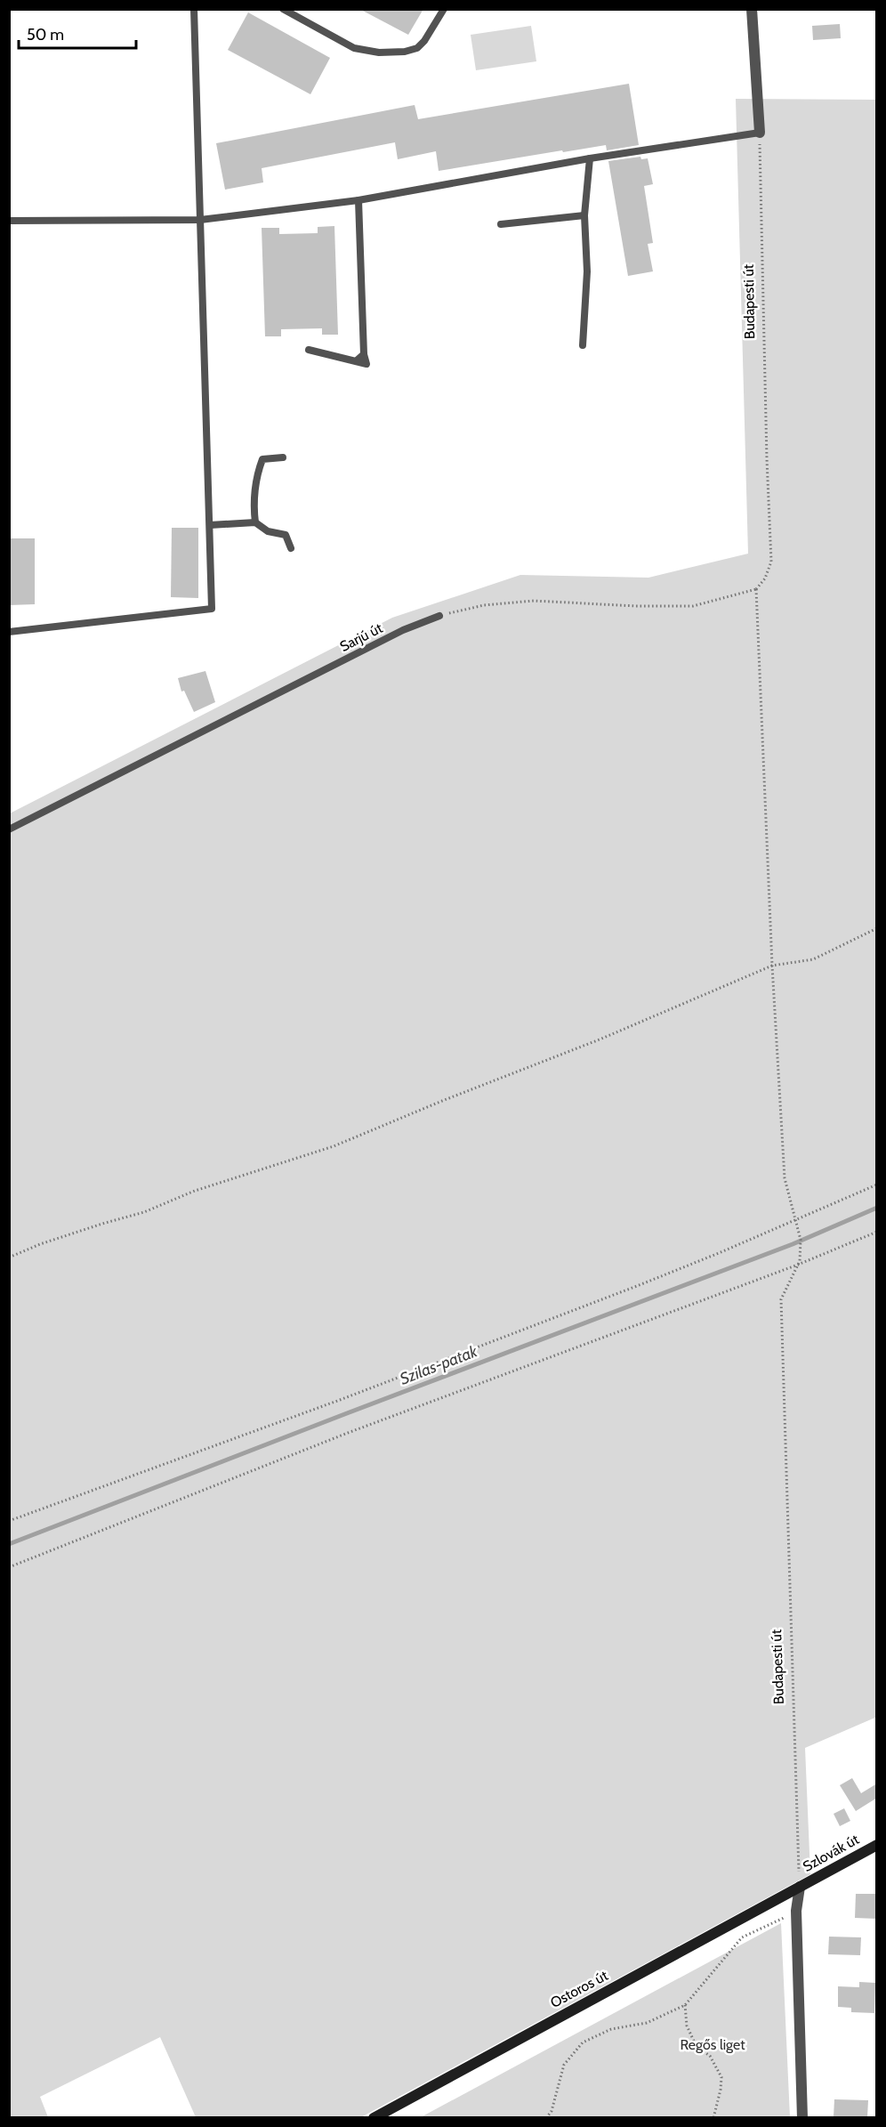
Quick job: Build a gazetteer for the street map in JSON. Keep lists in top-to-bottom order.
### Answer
{
  "streets": {
    "main road": ["Szlovák út", "Ostoros út"],
    "lane": ["Sarjú út"],
    "path": ["Budapesti út"]
  },
  "crossings": [
    ["Budapesti út", "Szlovák út"],
    ["Budapesti út", "Ostoros út"],
    ["Szlovák út", "Ostoros út"]
  ],
  "water": ["Szilas-patak"],
  "parks": ["Regős liget"],
  "scale_bar": "50 m"
}
